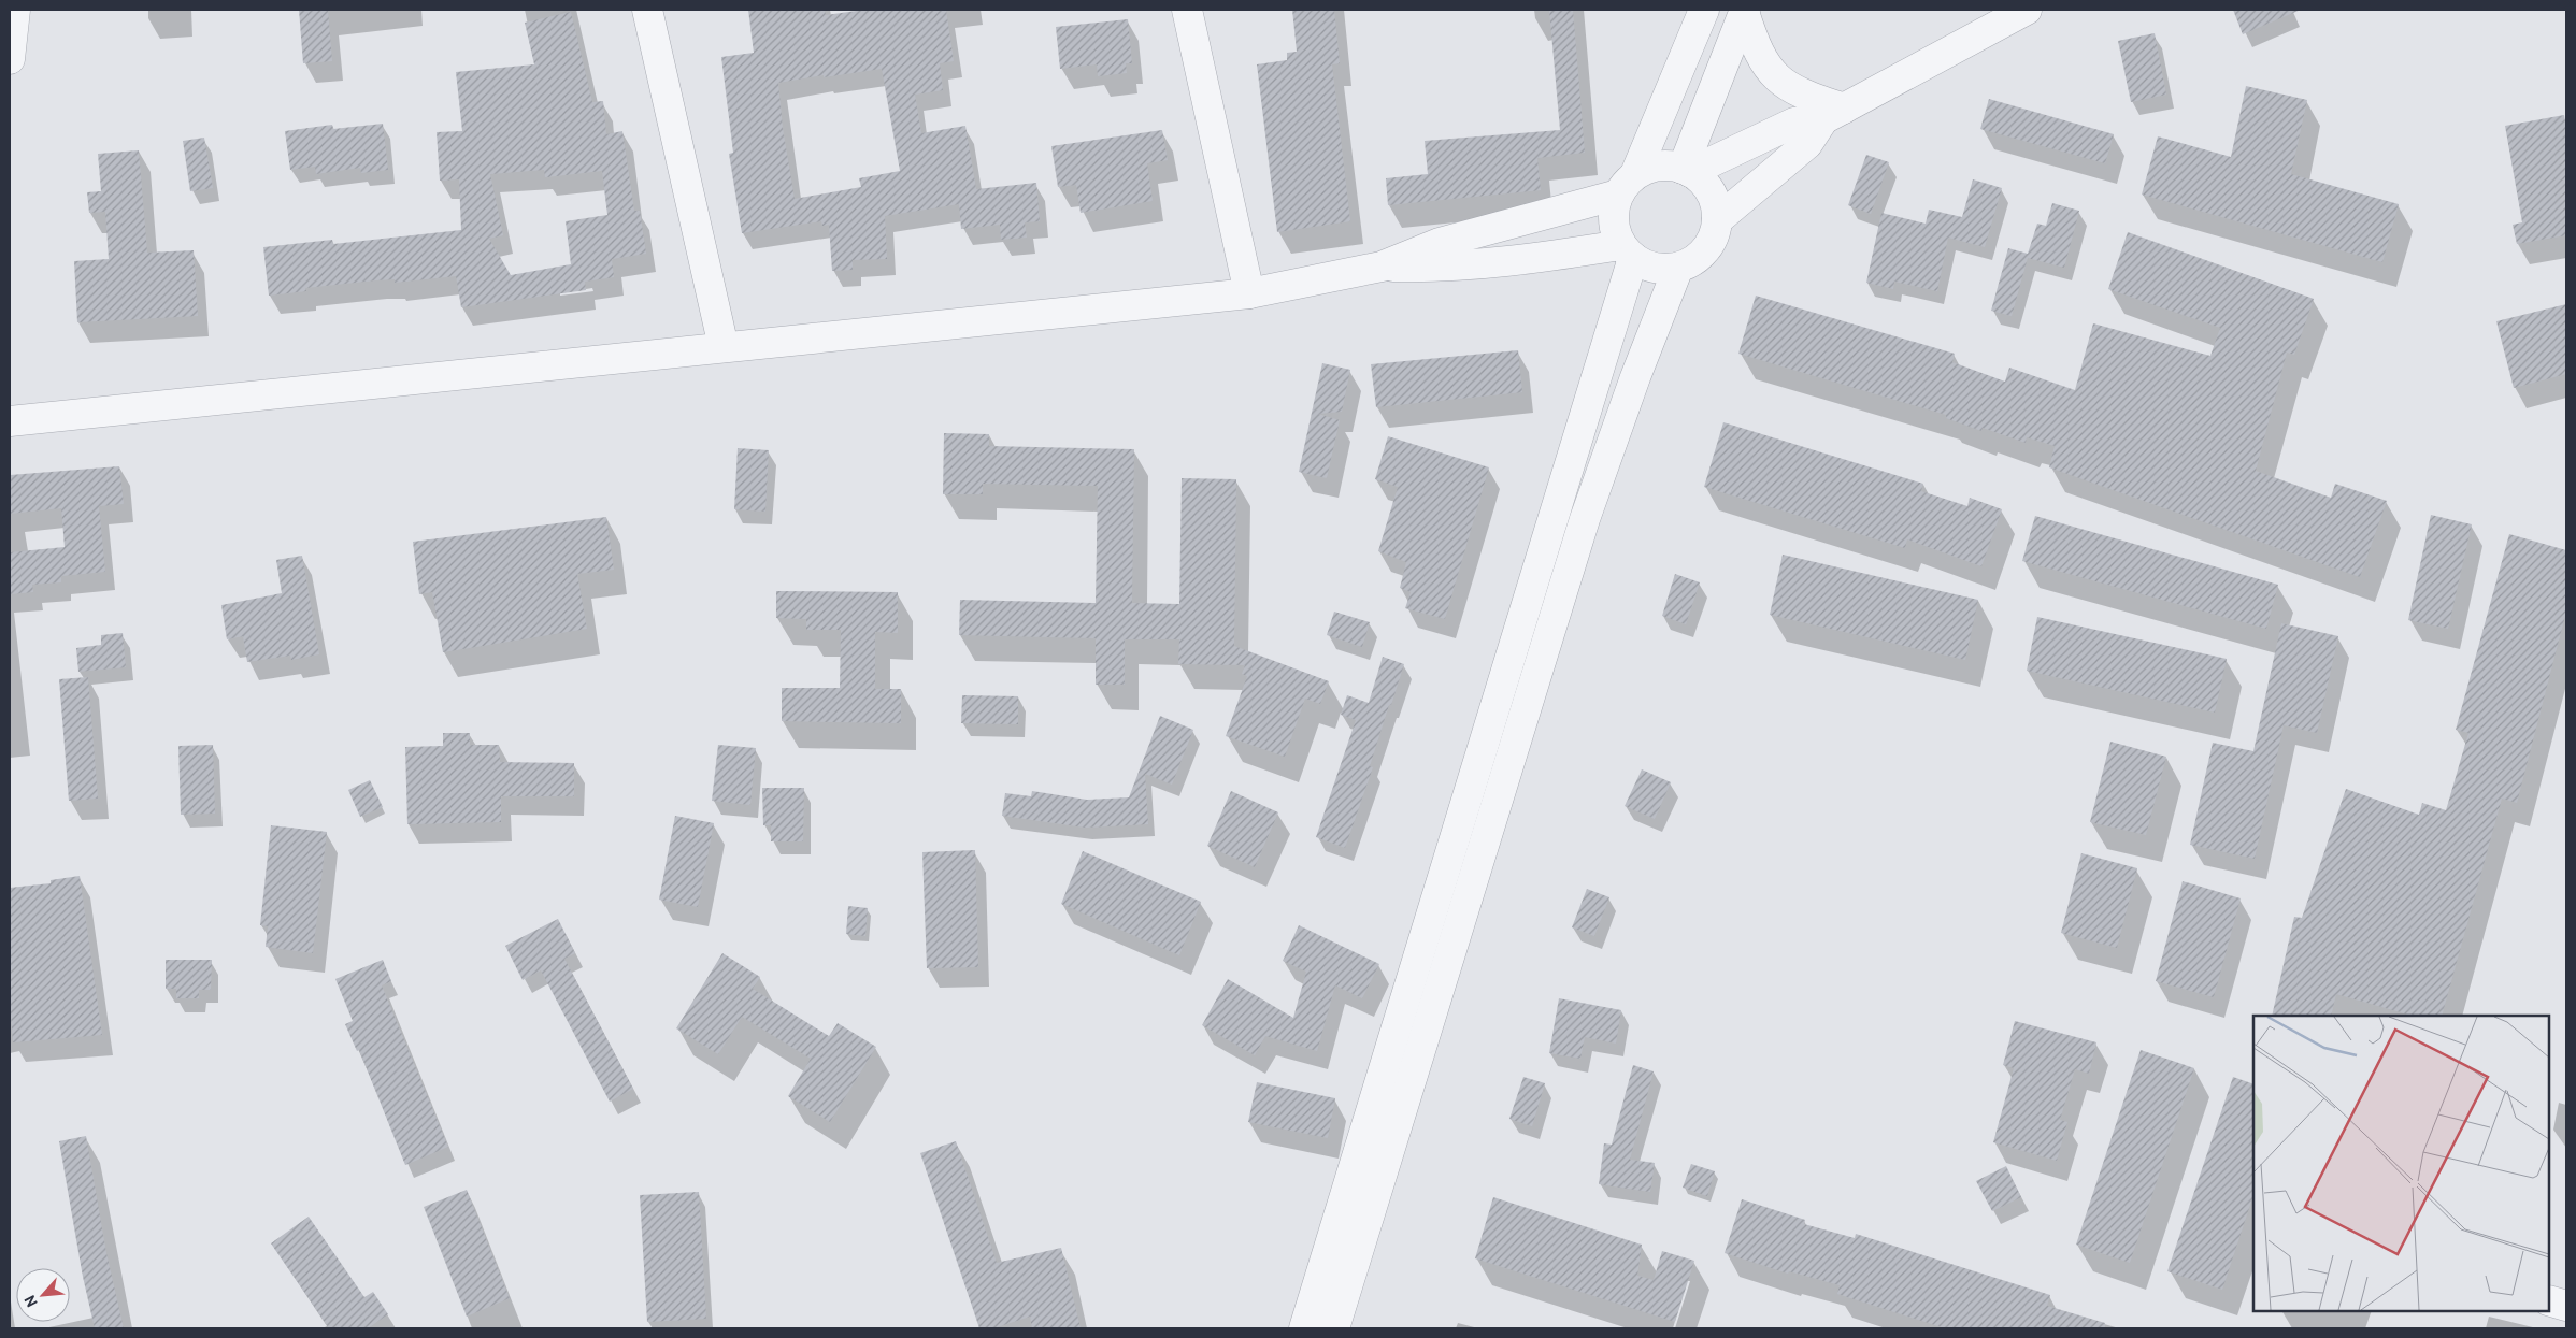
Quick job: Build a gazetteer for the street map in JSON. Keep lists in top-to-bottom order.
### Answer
{
  "north": "bottom left"
}
